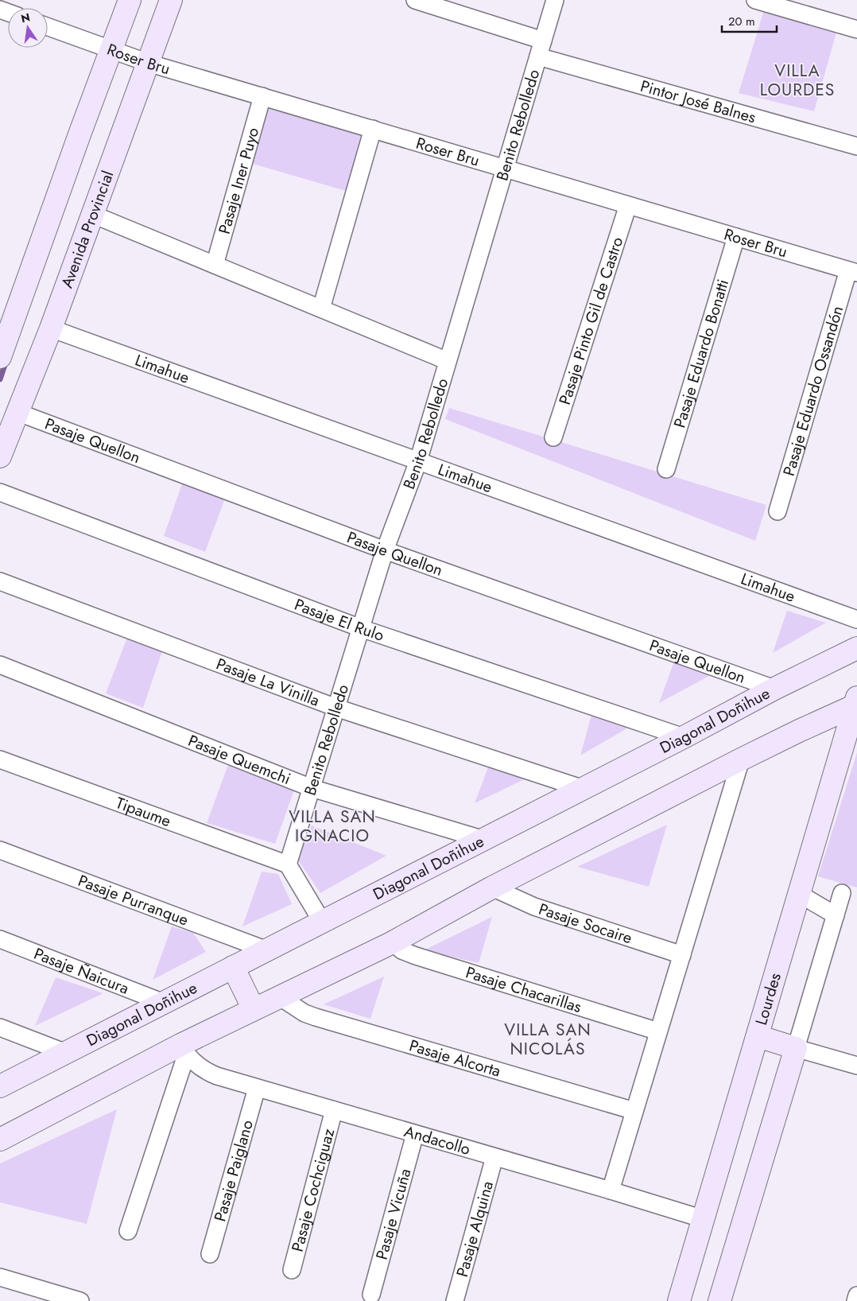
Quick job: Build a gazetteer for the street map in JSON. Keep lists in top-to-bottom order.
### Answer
{
  "streets": {
    "street": [
      "Roser Bru",
      "Pintor José Balnes",
      "Benito Rebolledo",
      "Pasaje Iner Puyo",
      "Avenida Provincial",
      "Pasaje Pinto Gil de Castro",
      "Pasaje Eduardo Bonatti",
      "Limahue",
      "Pasaje Eduardo Ossandón",
      "Pasaje Quellon",
      "Pasaje El Rulo",
      "Pasaje La Vinilla",
      "Diagonal Doñihue",
      "Pasaje Quemchi",
      "Tipaume",
      "Pasaje Purranque",
      "Pasaje Socaire",
      "Pasaje Ñaicura",
      "Pasaje Chacarillas",
      "Lourdes",
      "Pasaje Alcorta",
      "Andacollo",
      "Pasaje Paiglano",
      "Pasaje Cochciguaz",
      "Pasaje Vicuña",
      "Pasaje Alquina"
    ]
  },
  "crossings": [
    ["Roser Bru", "Benito Rebolledo"],
    ["Roser Bru", "Pasaje Iner Puyo"],
    ["Roser Bru", "Avenida Provincial"],
    ["Roser Bru", "Pasaje Pinto Gil de Castro"],
    ["Roser Bru", "Pasaje Eduardo Bonatti"],
    ["Roser Bru", "Pasaje Eduardo Ossandón"],
    ["Pintor José Balnes", "Benito Rebolledo"],
    ["Benito Rebolledo", "Limahue"],
    ["Benito Rebolledo", "Pasaje Quellon"],
    ["Benito Rebolledo", "Pasaje El Rulo"],
    ["Benito Rebolledo", "Pasaje La Vinilla"],
    ["Benito Rebolledo", "Pasaje Quemchi"],
    ["Benito Rebolledo", "Tipaume"],
    ["Avenida Provincial", "Limahue"],
    ["Avenida Provincial", "Pasaje Quellon"],
    ["Pasaje Quellon", "Diagonal Doñihue"],
    ["Pasaje El Rulo", "Diagonal Doñihue"],
    ["Pasaje La Vinilla", "Diagonal Doñihue"],
    ["Diagonal Doñihue", "Pasaje Quemchi"],
    ["Diagonal Doñihue", "Pasaje Purranque"],
    ["Diagonal Doñihue", "Pasaje Ñaicura"],
    ["Lourdes", "Andacollo"],
    ["Andacollo", "Pasaje Paiglano"],
    ["Andacollo", "Pasaje Cochciguaz"],
    ["Andacollo", "Pasaje Vicuña"],
    ["Andacollo", "Pasaje Alquina"]
  ],
  "districts": ["VILLA LOURDES", "VILLA SAN IGNACIO", "VILLA SAN NICOLÁS"],
  "scale_bar": "20 m",
  "north": "top"
}
